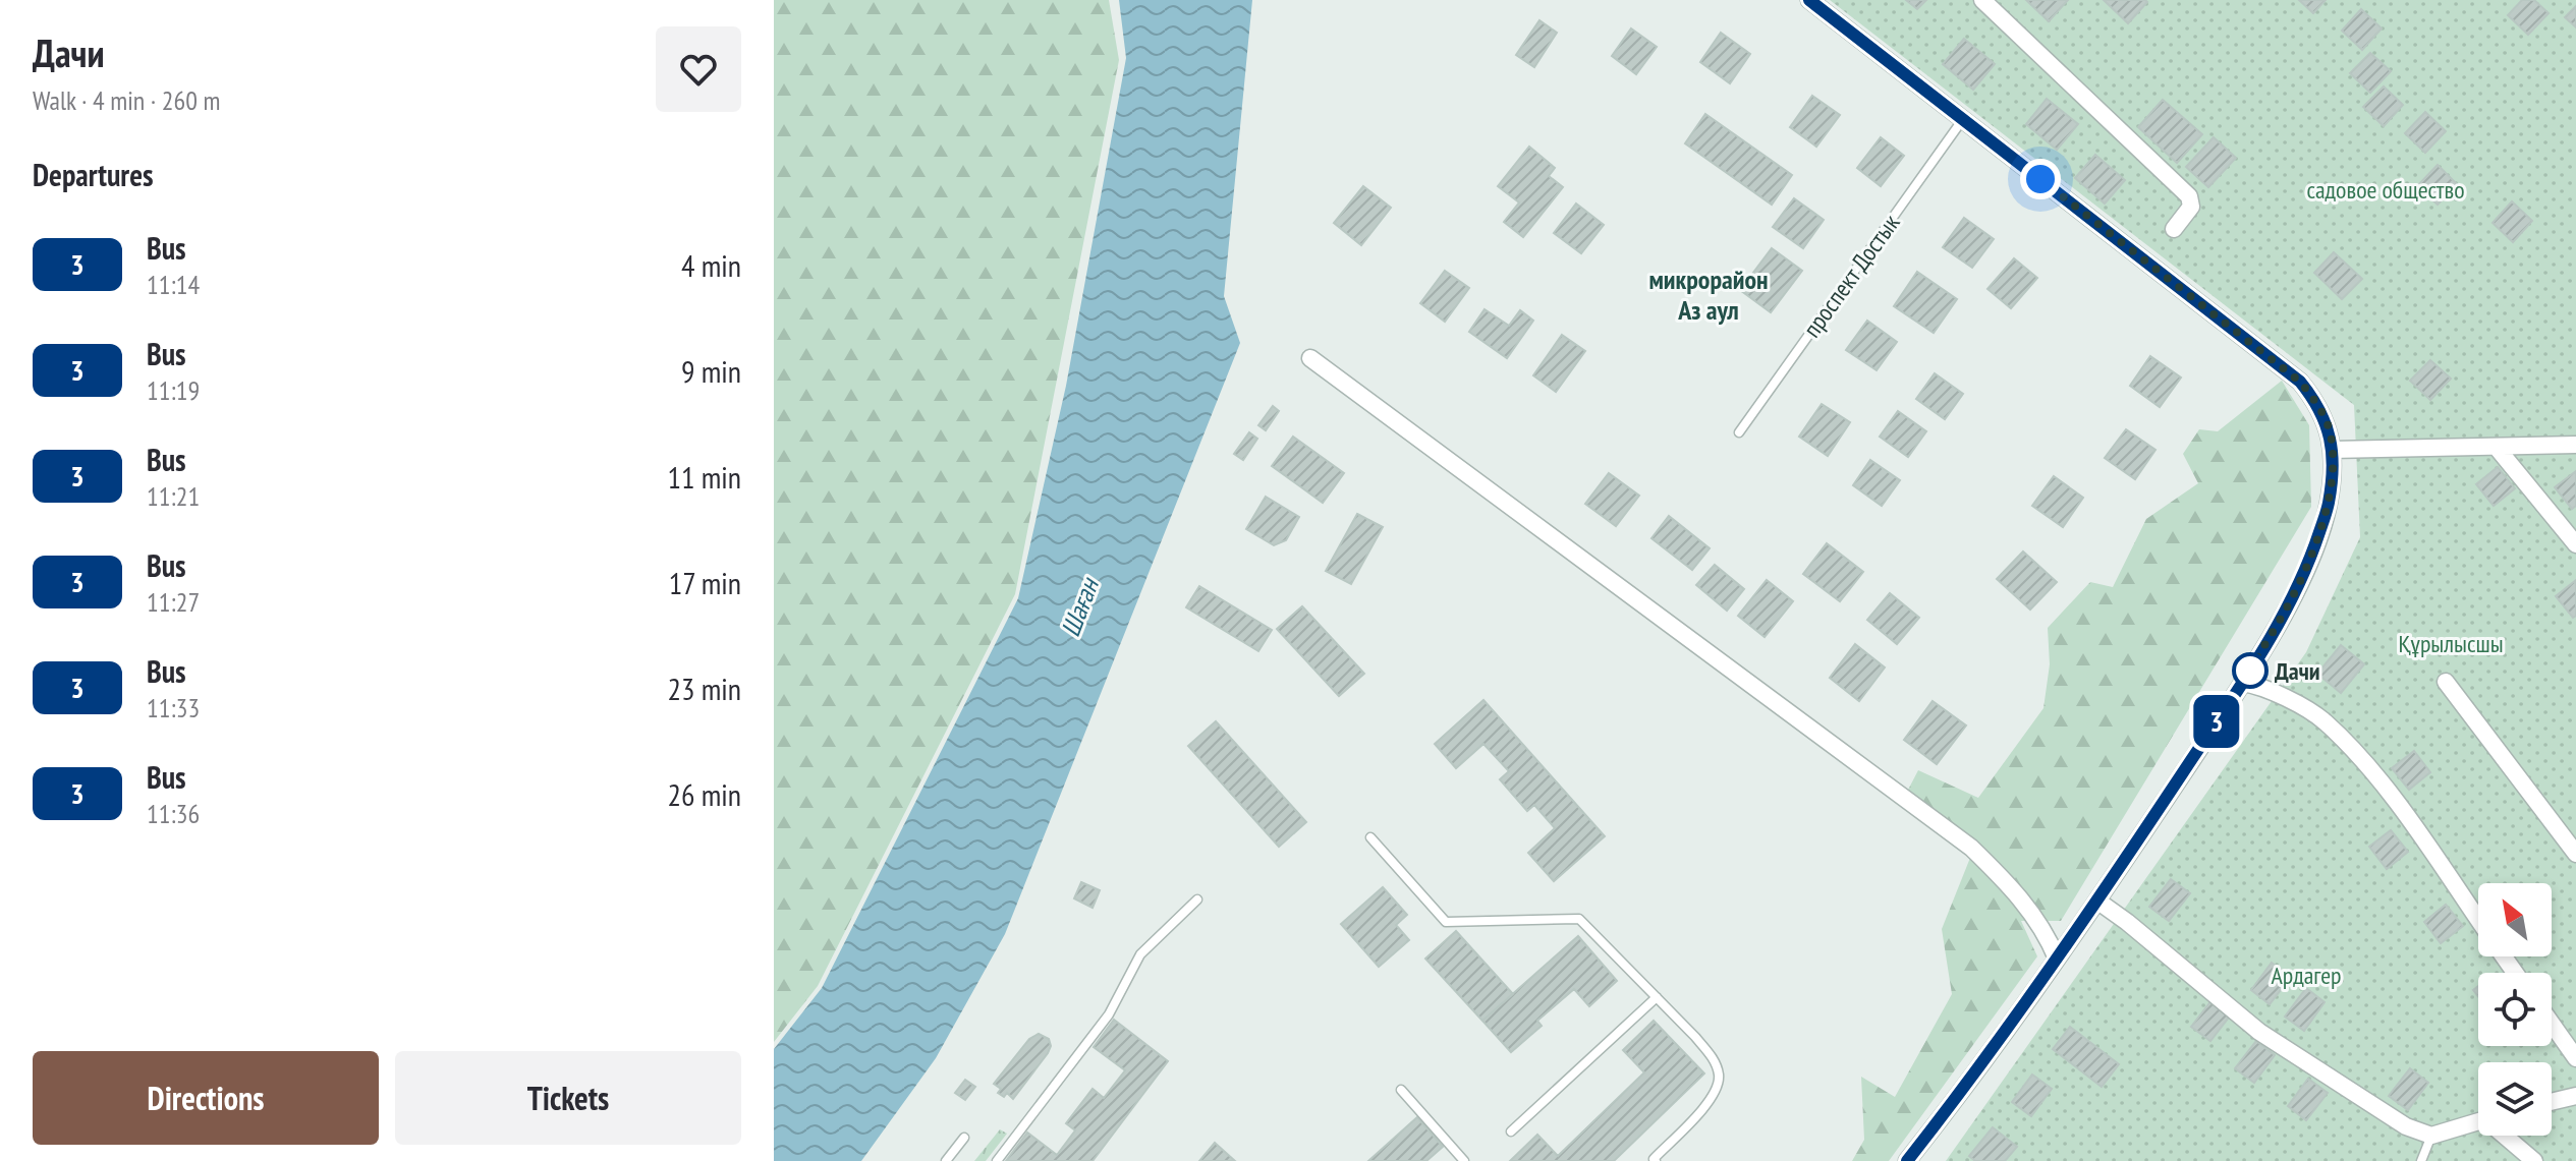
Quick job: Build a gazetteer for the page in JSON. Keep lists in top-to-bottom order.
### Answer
{
  "streets": {
    "lane": ["проспект Достык"]
  },
  "districts": ["микрорайон Аз аул"],
  "water": ["Шаған"],
  "parks": ["садовое общество", "Құрылысшы", "Ардагер"],
  "places": ["Дачи"],
  "lines": ["bus line 3"],
  "north": "top left",
  "page": {
    "heading": [
      ["Дачи", "Walk · 4 min · 260 m"],
      "Departures"
    ],
    "on_map": "3",
    "list": [
      {
        "mark": "3",
        "name": "Bus",
        "note": "11:14",
        "value": "4 min"
      },
      {
        "mark": "3",
        "name": "Bus",
        "note": "11:19",
        "value": "9 min"
      },
      {
        "mark": "3",
        "name": "Bus",
        "note": "11:21",
        "value": "11 min"
      },
      {
        "mark": "3",
        "name": "Bus",
        "note": "11:27",
        "value": "17 min"
      },
      {
        "mark": "3",
        "name": "Bus",
        "note": "11:33",
        "value": "23 min"
      },
      {
        "mark": "3",
        "name": "Bus",
        "note": "11:36",
        "value": "26 min"
      }
    ],
    "buttons": ["Directions", "Tickets"]
  }
}
